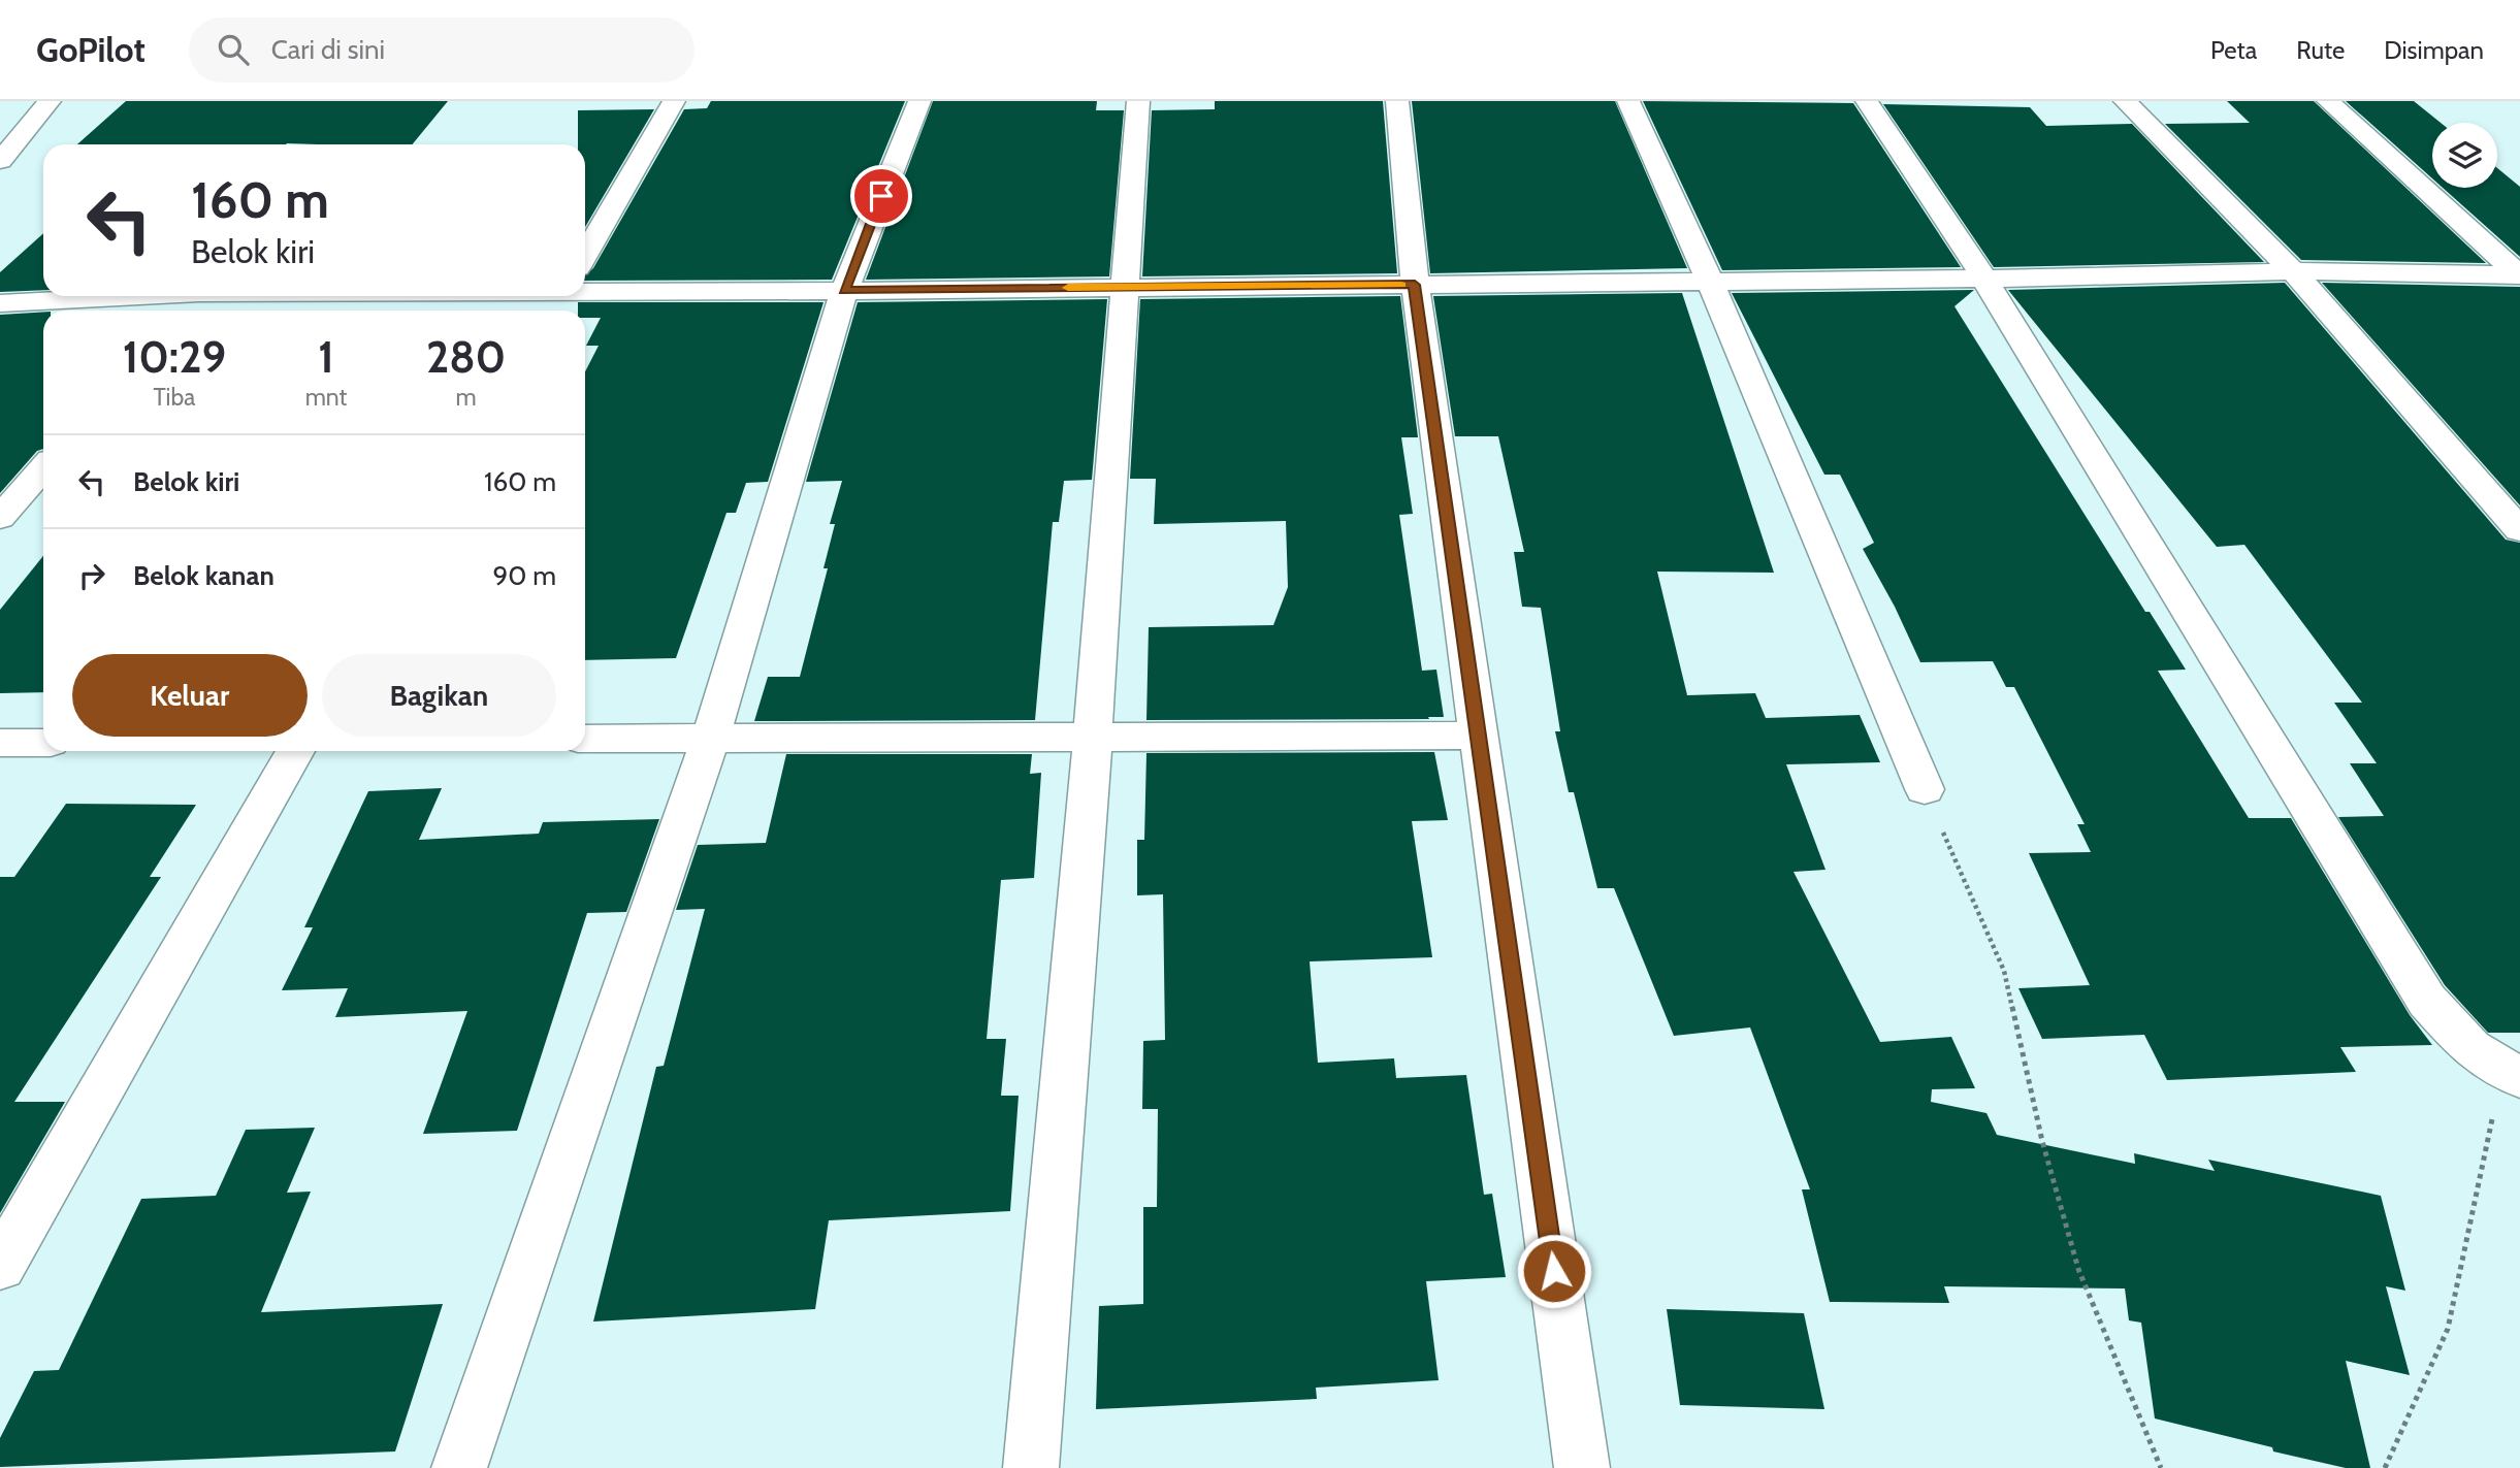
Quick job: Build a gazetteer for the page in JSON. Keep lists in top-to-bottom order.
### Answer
{
  "page": {
    "header": "GoPilot",
    "search": "Cari di sini",
    "nav": ["Peta", "Rute", "Disimpan"],
    "turn": ["160 m", "Belok kiri"],
    "eta": [
      "10:29",
      "Tiba",
      "1",
      "mnt",
      "280",
      "m"
    ],
    "list": [
      {
        "name": "Belok kiri",
        "value": "160 m"
      },
      {
        "name": "Belok kanan",
        "value": "90 m"
      }
    ],
    "buttons": ["Keluar", "Bagikan"]
  }
}
